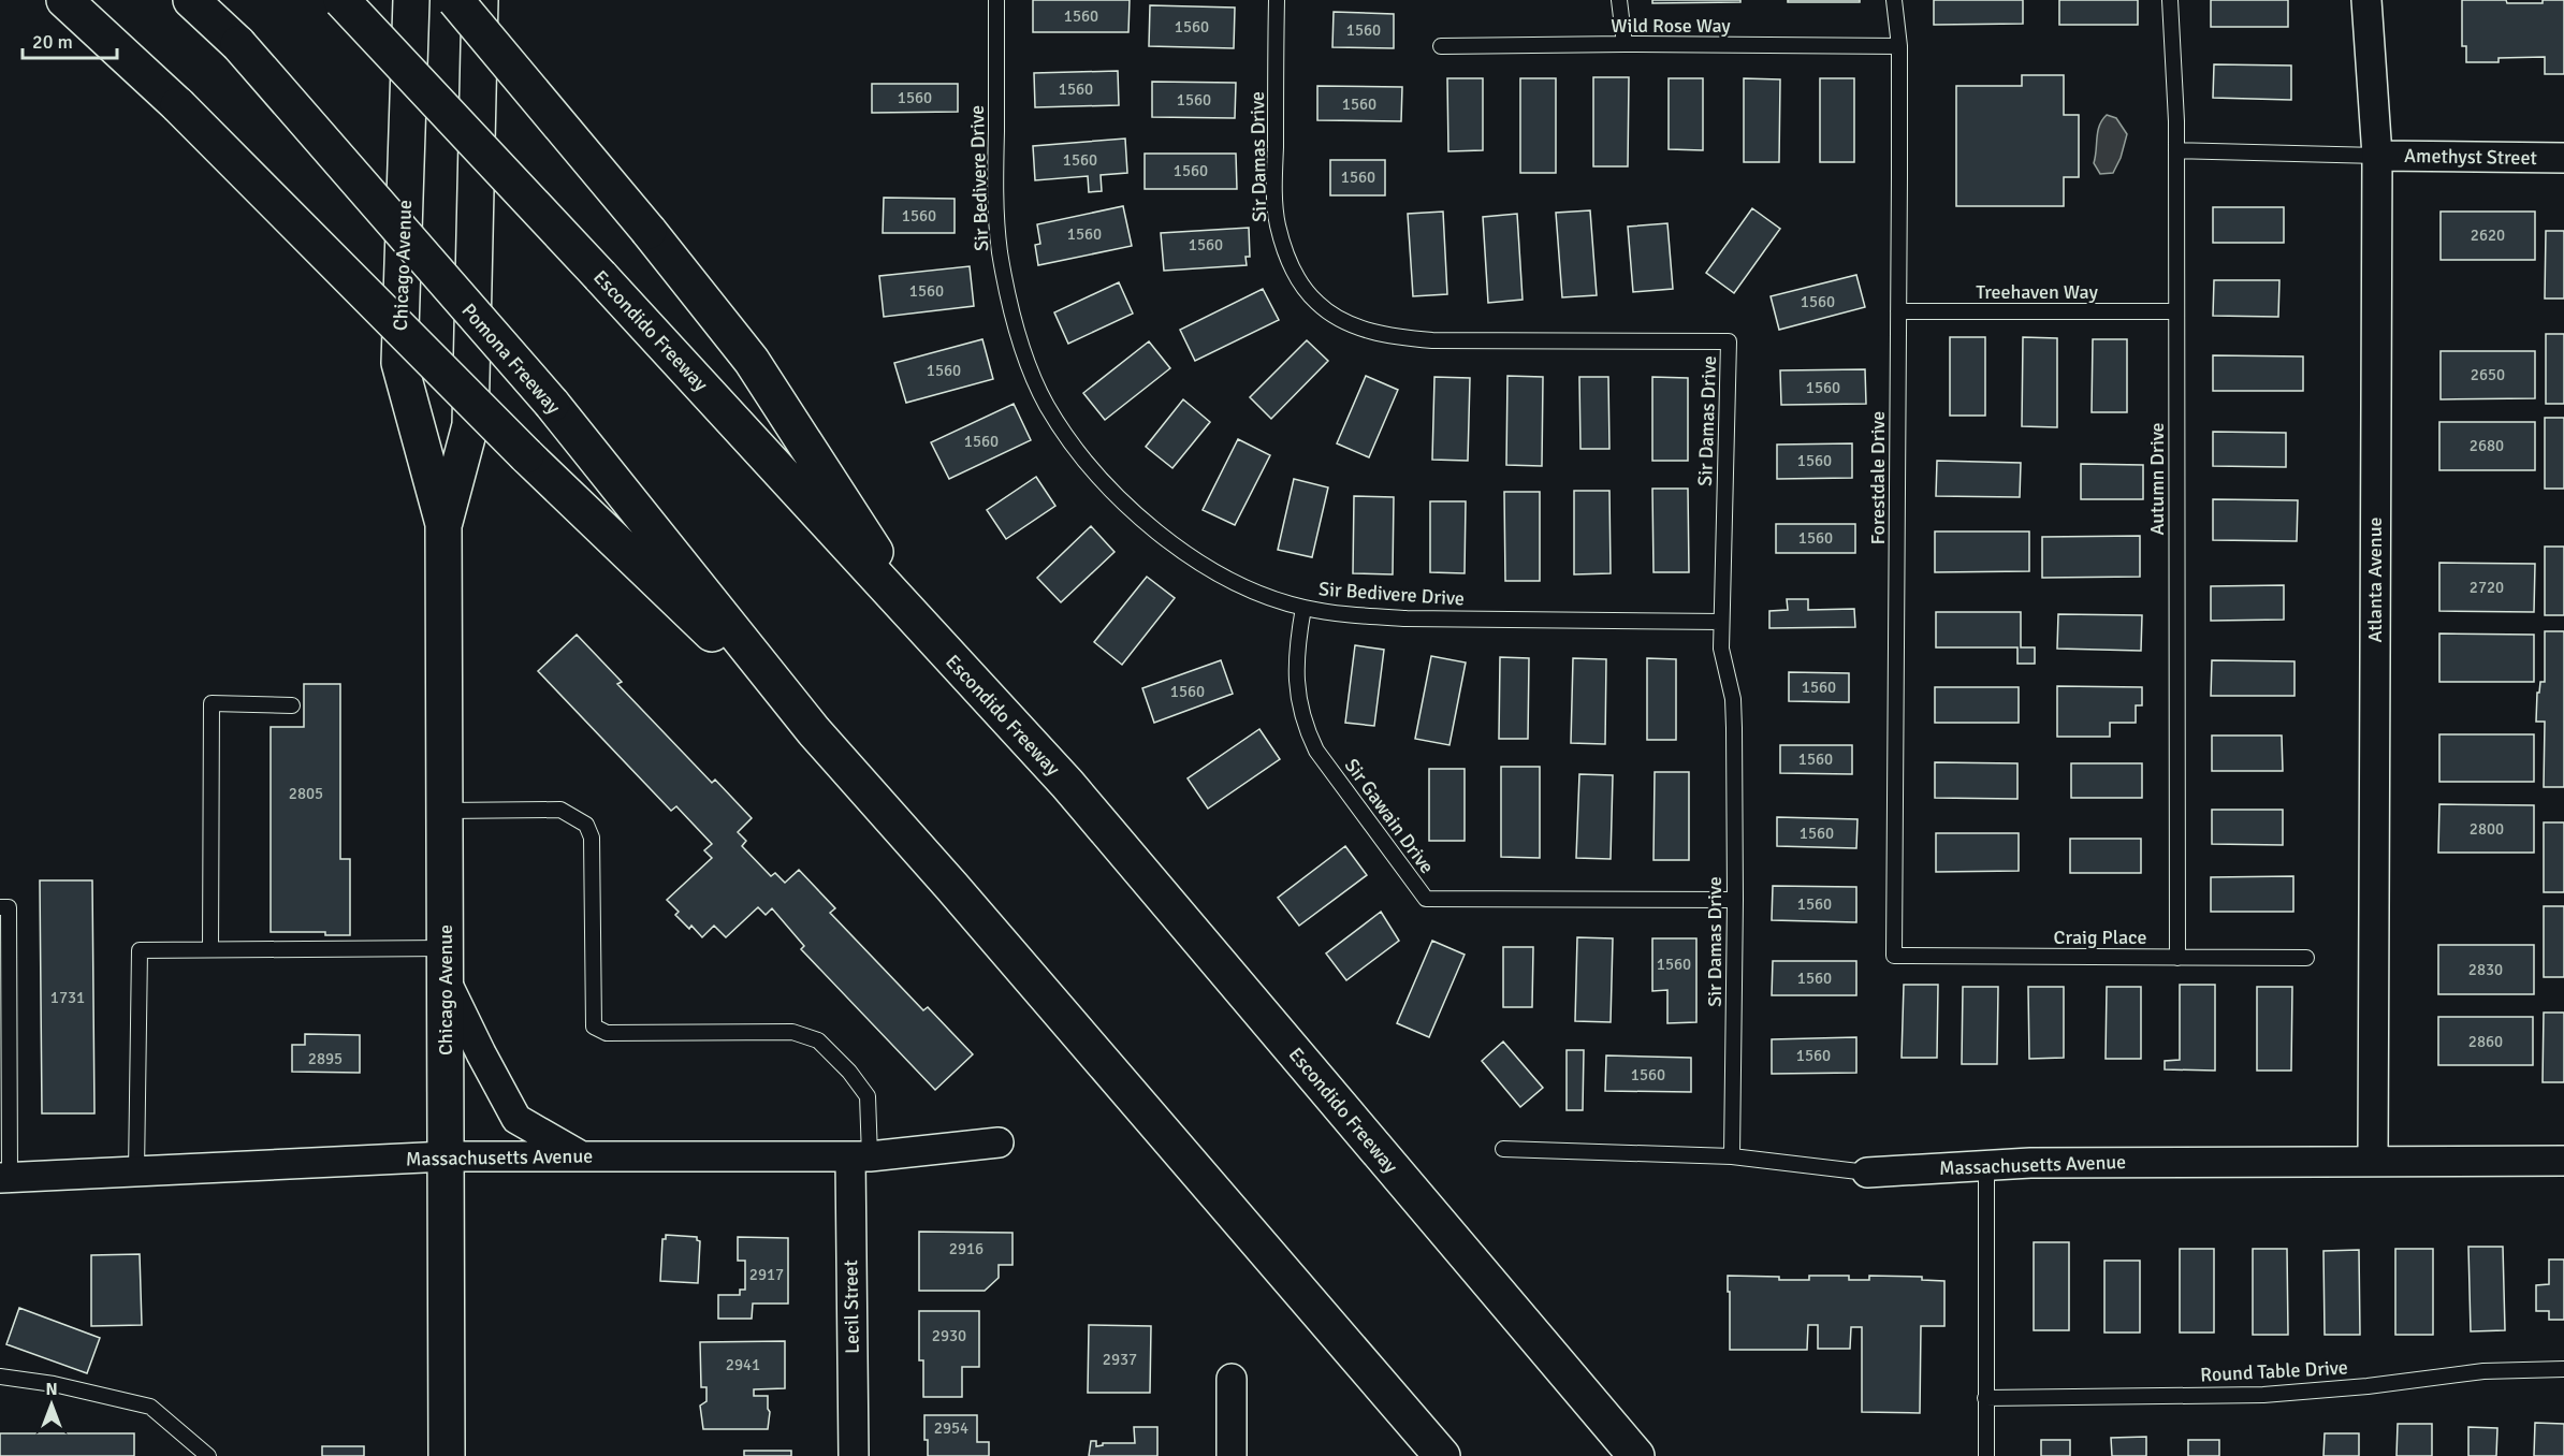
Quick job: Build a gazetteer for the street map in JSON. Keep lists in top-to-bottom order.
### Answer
{
  "streets": {
    "main road": ["Chicago Avenue", "Escondido Freeway", "Pomona Freeway"],
    "street": [
      "Amethyst Street",
      "Atlanta Avenue",
      "Massachusetts Avenue",
      "Lecil Street"
    ],
    "lane": [
      "Wild Rose Way",
      "Sir Damas Drive",
      "Sir Bedivere Drive",
      "Treehaven Way",
      "Forestdale Drive",
      "Autumn Drive",
      "Sir Gawain Drive",
      "Craig Place",
      "Round Table Drive"
    ]
  },
  "crossings": [
    ["Wild Rose Way", "Forestdale Drive"],
    ["Sir Damas Drive", "Sir Bedivere Drive"],
    ["Sir Damas Drive", "Sir Gawain Drive"],
    ["Sir Damas Drive", "Massachusetts Avenue"],
    ["Amethyst Street", "Atlanta Avenue"],
    ["Sir Bedivere Drive", "Sir Gawain Drive"],
    ["Chicago Avenue", "Massachusetts Avenue"],
    ["Treehaven Way", "Forestdale Drive"],
    ["Treehaven Way", "Autumn Drive"],
    ["Forestdale Drive", "Craig Place"],
    ["Autumn Drive", "Craig Place"],
    ["Atlanta Avenue", "Massachusetts Avenue"],
    ["Massachusetts Avenue", "Lecil Street"]
  ],
  "house_numbers": [
    "1560",
    "1560",
    "1560",
    "1560",
    "1560",
    "1560",
    "1560",
    "1560",
    "1560",
    "1560",
    "1560",
    "1560",
    "2620",
    "1560",
    "1560",
    "1560",
    "1560",
    "2650",
    "1560",
    "1560",
    "2680",
    "1560",
    "1560",
    "2720",
    "1560",
    "1560",
    "1560",
    "2805",
    "2800",
    "1560",
    "1560",
    "1560",
    "2830",
    "1560",
    "1731",
    "2860",
    "1560",
    "2895",
    "1560",
    "2916",
    "2917",
    "2930",
    "2937",
    "2941",
    "2954"
  ],
  "scale_bar": "20 m",
  "north": "top"
}
